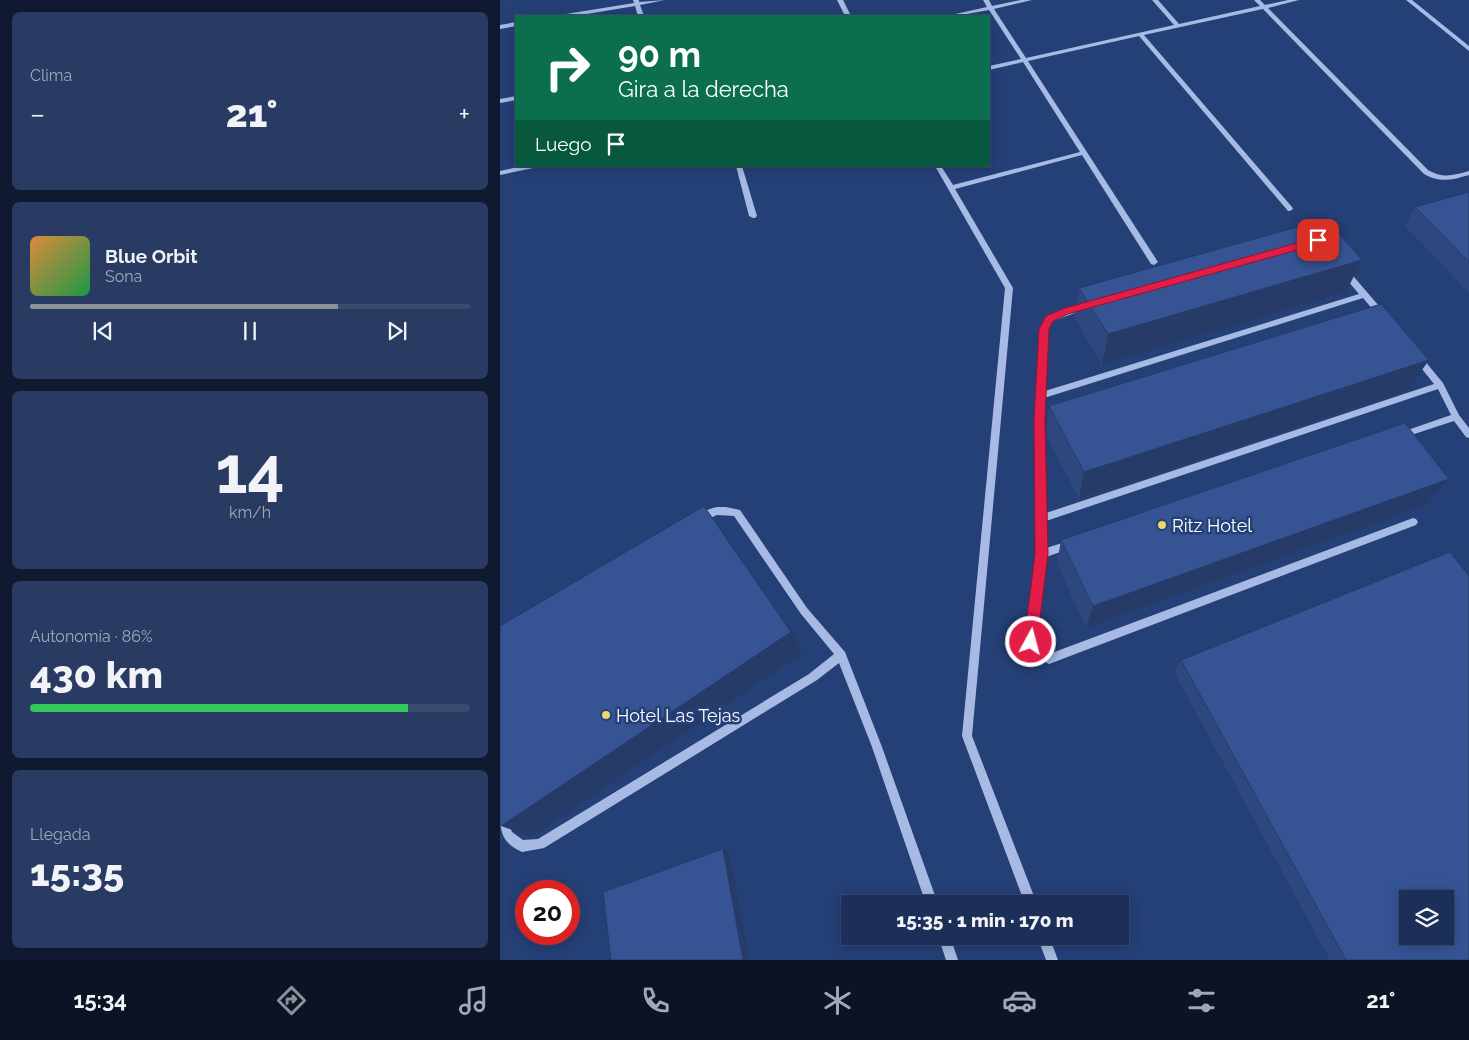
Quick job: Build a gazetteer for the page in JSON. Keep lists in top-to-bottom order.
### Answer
{
  "places": ["Ritz Hotel", "Hotel Las Tejas"],
  "page": {
    "tile": [
      "Clima",
      ["14", "km/h"],
      ["Autonomía · 86%", "430 km"],
      ["Llegada", "15:35"]
    ],
    "turn": ["90 m", "Gira a la derecha"],
    "heat": ["−", "21°", "+"],
    "then": "Luego",
    "song": ["Blue Orbit", "Sona"],
    "limit": "20",
    "trip": "15:35 · 1 min · 170 m",
    "tabs": ["15:34", "21°"]
  }
}
